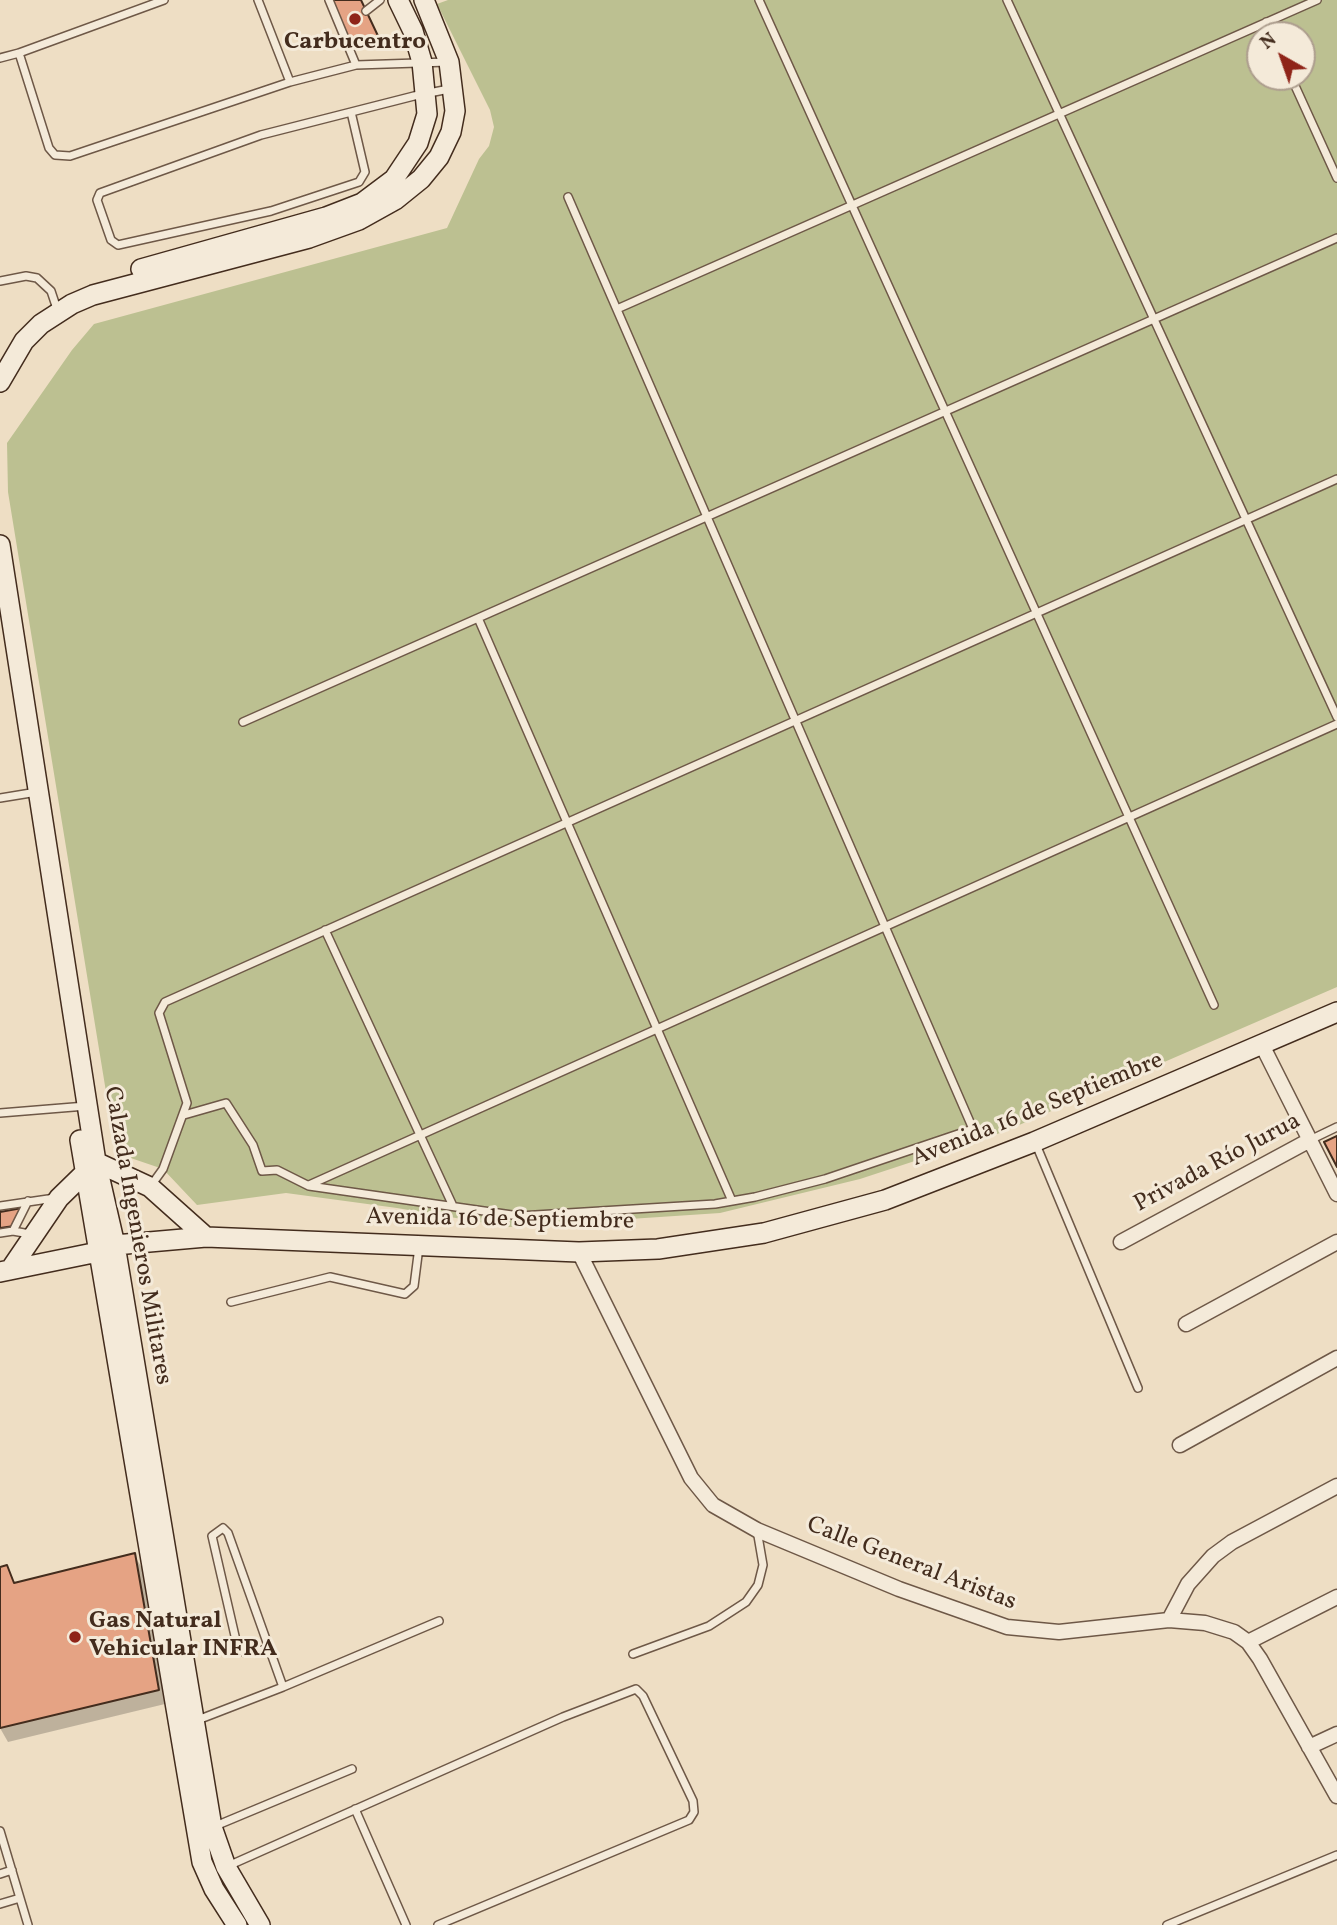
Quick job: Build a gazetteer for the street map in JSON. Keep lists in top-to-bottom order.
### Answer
{
  "streets": {
    "main road": ["Avenida 16 de Septiembre", "Calzada Ingenieros Militares"],
    "street": ["Privada Río Jurua", "Calle General Aristas"]
  },
  "crossings": [
    ["Avenida 16 de Septiembre", "Calzada Ingenieros Militares"],
    ["Avenida 16 de Septiembre", "Calle General Aristas"]
  ],
  "places": ["Carbucentro", "Gas Natural Vehicular INFRA"],
  "north": "top left"
}
